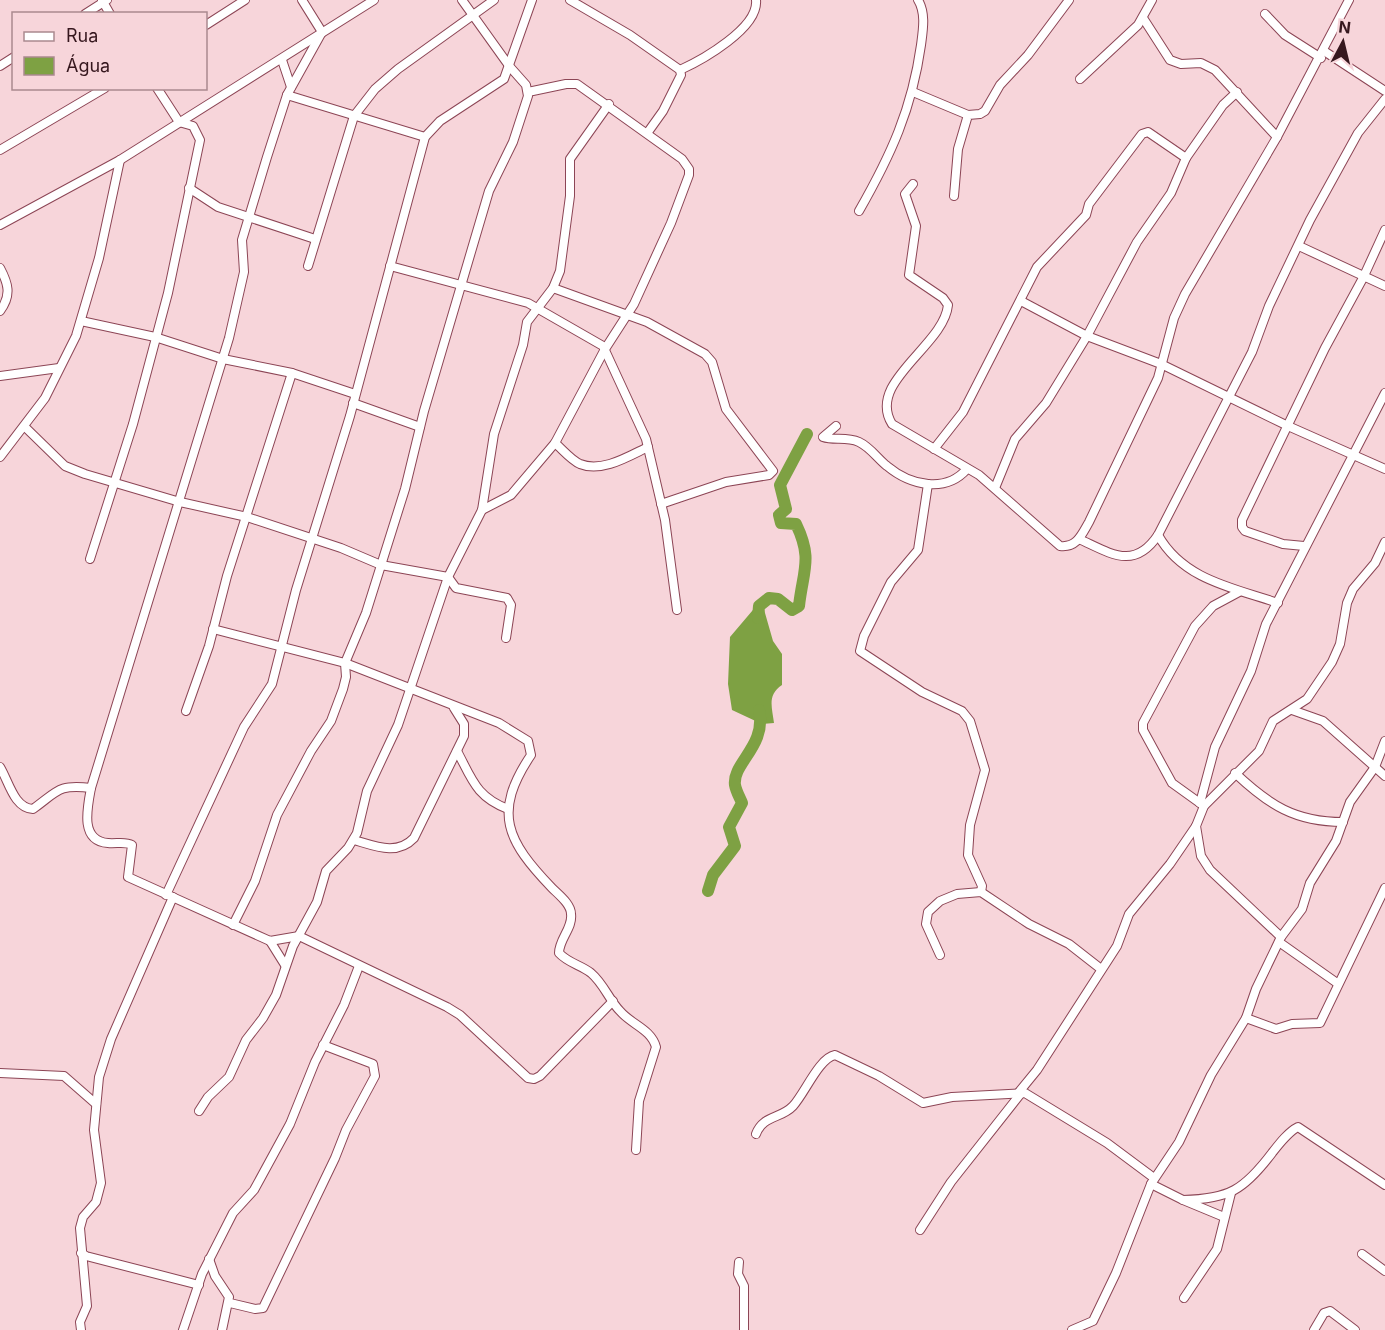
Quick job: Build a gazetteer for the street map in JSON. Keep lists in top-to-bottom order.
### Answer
{
  "legend": ["Rua", "Água"],
  "north": "top"
}
